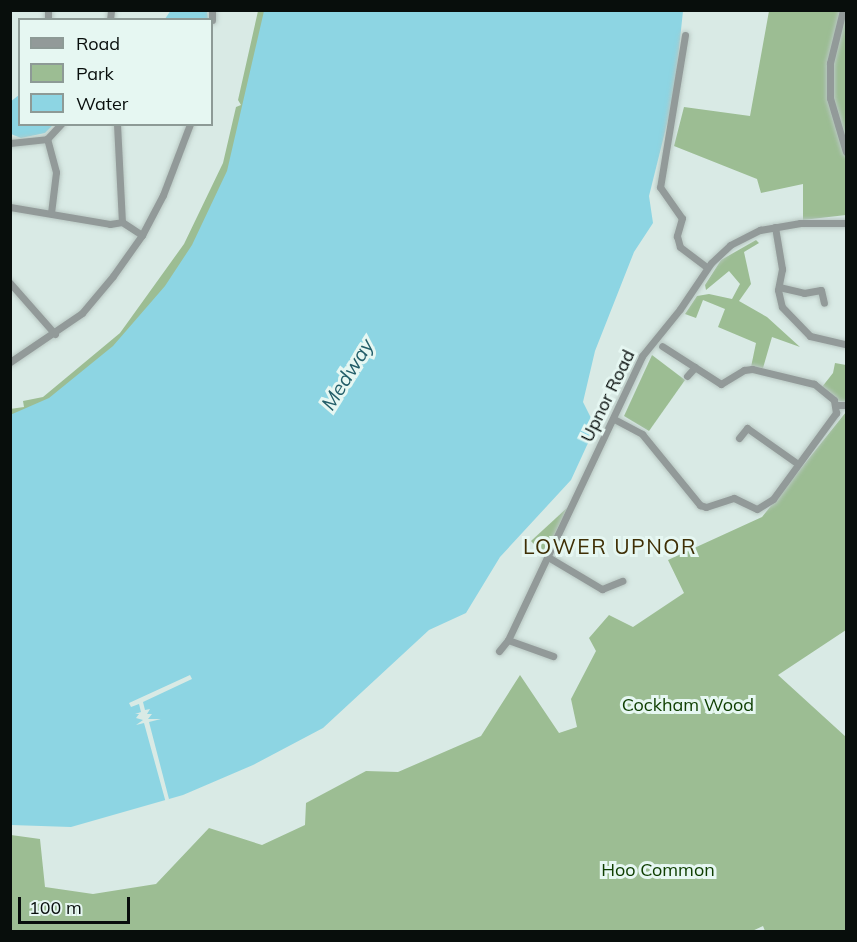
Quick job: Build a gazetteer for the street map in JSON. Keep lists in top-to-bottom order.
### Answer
{
  "streets": {
    "street": ["Upnor Road"]
  },
  "districts": ["LOWER UPNOR"],
  "water": ["Medway"],
  "parks": ["Cockham Wood", "Hoo Common"],
  "legend": ["Road", "Park", "Water"],
  "scale_bar": "100 m"
}
